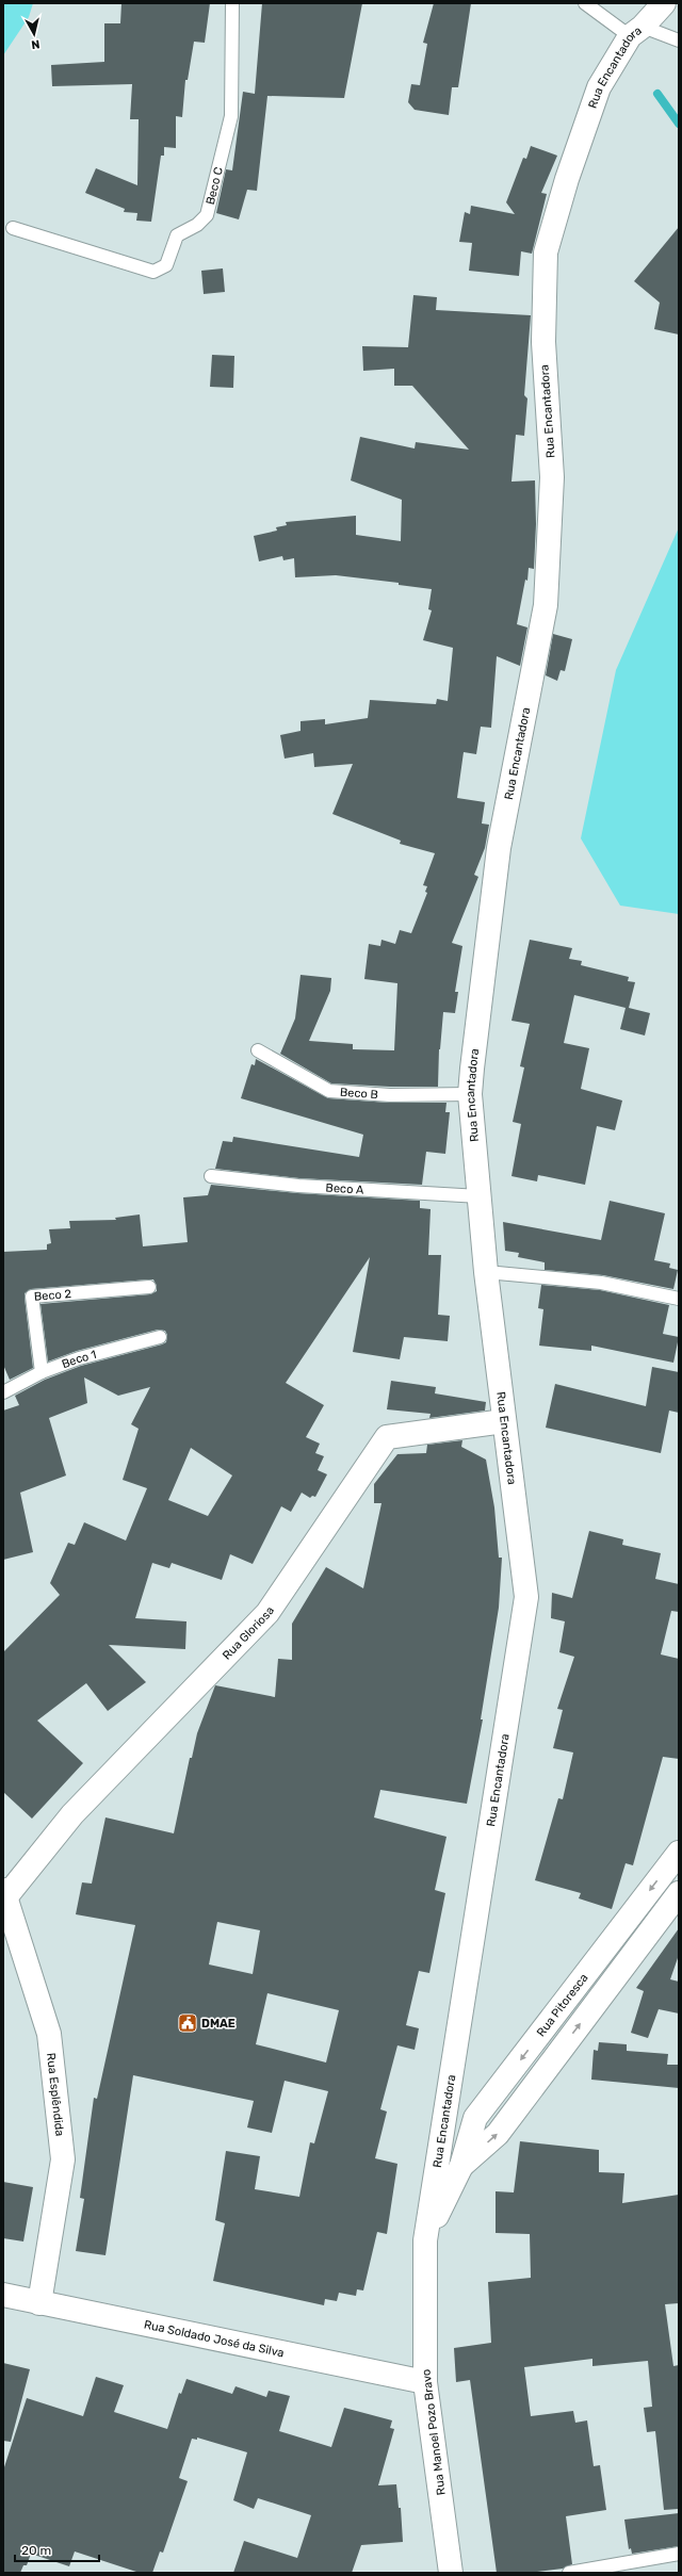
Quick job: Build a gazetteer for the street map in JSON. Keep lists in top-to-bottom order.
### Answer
{
  "streets": {
    "street": [
      "Rua Encantadora",
      "Rua Gloriosa",
      "Rua Pitoresca",
      "Rua Esplêndida",
      "Rua Soldado José da Silva",
      "Rua Manoel Pozo Bravo"
    ],
    "lane": [
      "Beco C",
      "Beco B",
      "Beco A",
      "Beco 2",
      "Beco 1"
    ]
  },
  "crossings": [
    ["Rua Encantadora", "Beco B"],
    ["Rua Encantadora", "Beco A"],
    ["Rua Encantadora", "Rua Gloriosa"],
    ["Rua Encantadora", "Rua Pitoresca"],
    ["Rua Encantadora", "Rua Manoel Pozo Bravo"],
    ["Beco 2", "Beco 1"],
    ["Rua Gloriosa", "Rua Esplêndida"],
    ["Rua Pitoresca", "Rua Manoel Pozo Bravo"],
    ["Rua Esplêndida", "Rua Soldado José da Silva"],
    ["Rua Soldado José da Silva", "Rua Manoel Pozo Bravo"]
  ],
  "places": {
    "public building": ["DMAE"]
  },
  "scale_bar": "20 m",
  "north": "bottom"
}
